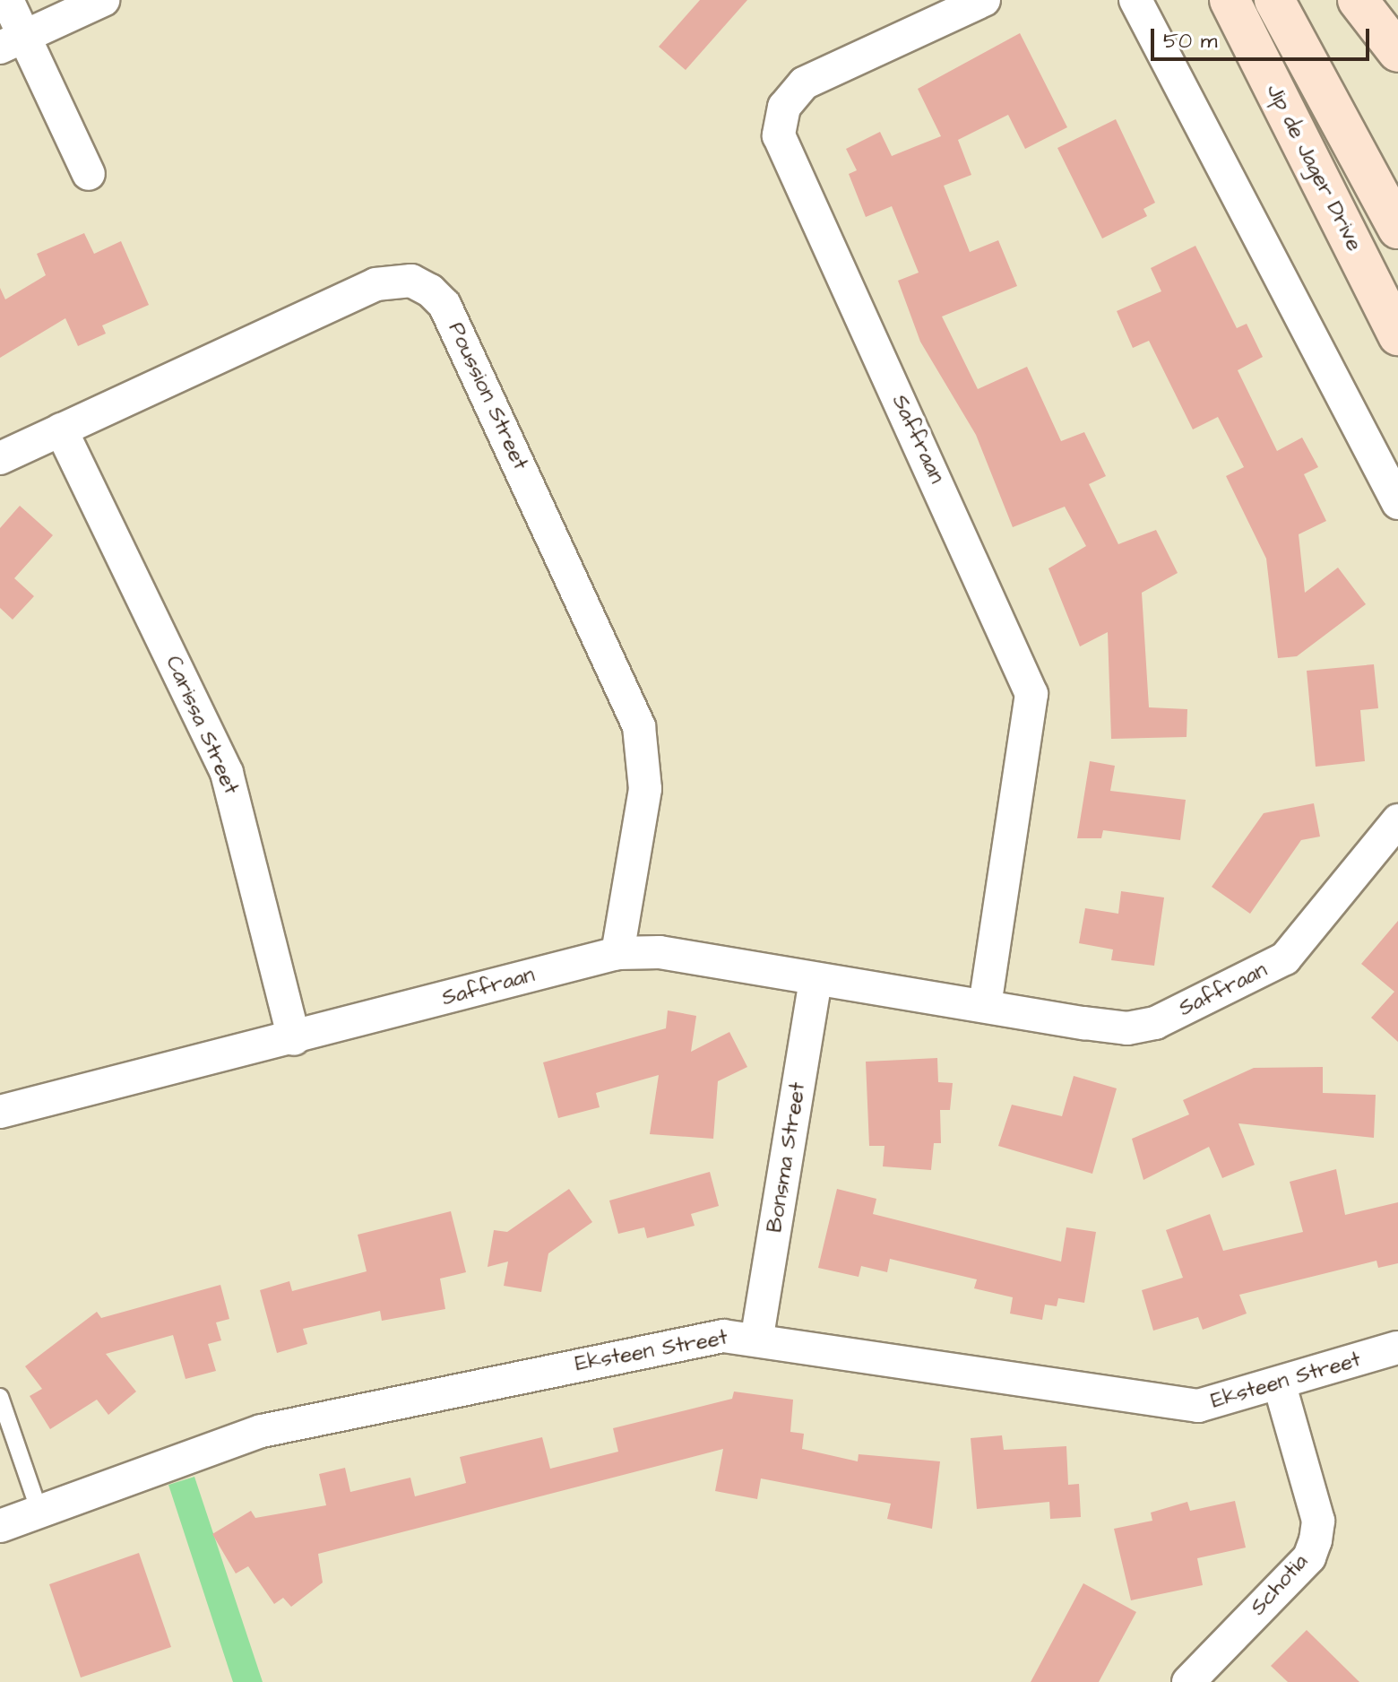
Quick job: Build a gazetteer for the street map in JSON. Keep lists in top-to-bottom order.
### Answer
{
  "streets": {
    "main road": ["Jip de Jager Drive"],
    "street": [
      "Poussion Street",
      "Saffraan",
      "Carissa Street",
      "Bonsma Street",
      "Eksteen Street",
      "Schotia"
    ]
  },
  "crossings": [
    ["Poussion Street", "Saffraan"],
    ["Poussion Street", "Carissa Street"],
    ["Saffraan", "Carissa Street"],
    ["Saffraan", "Bonsma Street"],
    ["Bonsma Street", "Eksteen Street"],
    ["Eksteen Street", "Schotia"]
  ],
  "scale_bar": "50 m"
}
